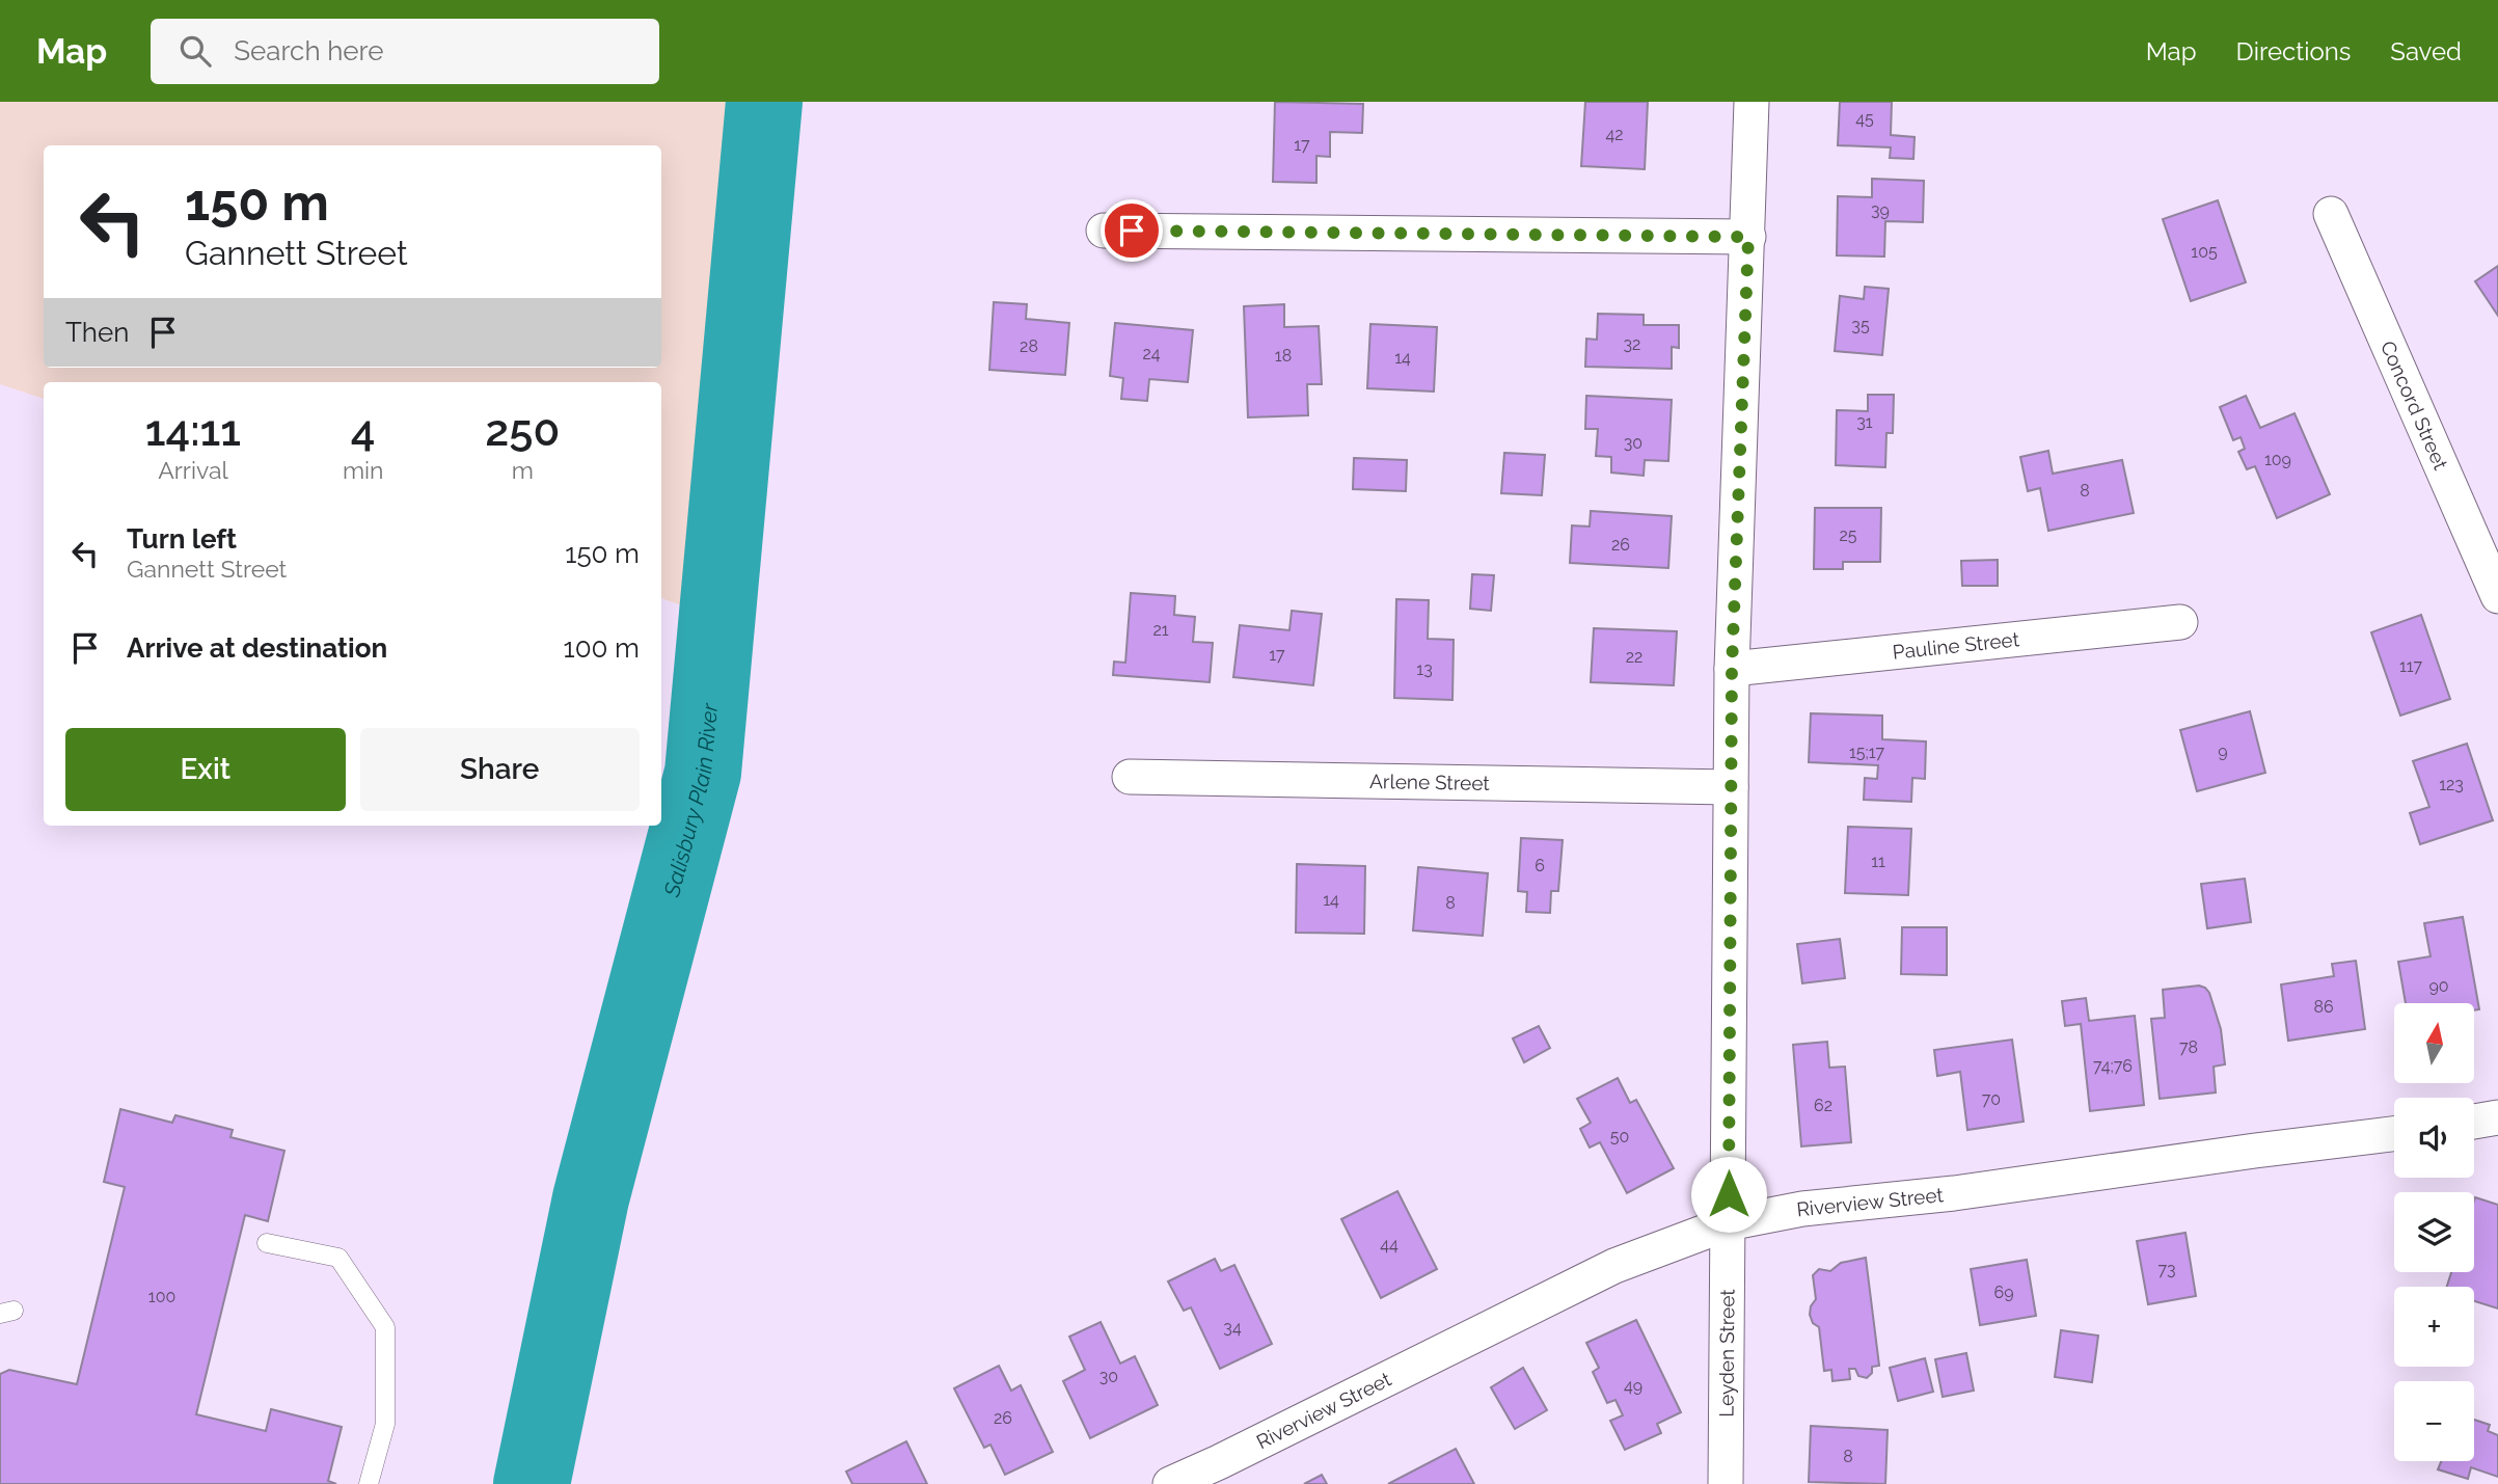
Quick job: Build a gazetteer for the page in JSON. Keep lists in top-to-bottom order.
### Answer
{
  "streets": {
    "street": [
      "Concord Street",
      "Pauline Street",
      "Arlene Street",
      "Riverview Street",
      "Leyden Street"
    ]
  },
  "crossings": [
    ["Pauline Street", "Leyden Street"],
    ["Arlene Street", "Leyden Street"],
    ["Riverview Street", "Leyden Street"]
  ],
  "water": ["Salisbury Plain River"],
  "house_numbers": [
    "45",
    "42",
    "17",
    "39",
    "105",
    "35",
    "32",
    "28",
    "24",
    "18",
    "14",
    "31",
    "30",
    "109",
    "8",
    "25",
    "26",
    "21",
    "17",
    "22",
    "117",
    "13",
    "9",
    "15;17",
    "123",
    "11",
    "6",
    "14",
    "8",
    "90",
    "86",
    "78",
    "74;76",
    "70",
    "62",
    "50",
    "44",
    "73",
    "69",
    "100",
    "34",
    "30",
    "49",
    "26",
    "8"
  ],
  "north": "top",
  "page": {
    "header": "Map",
    "search": "Search here",
    "nav": ["Map", "Directions", "Saved"],
    "turn": ["150 m", "Gannett Street"],
    "then": "Then",
    "eta": [
      "14:11",
      "Arrival",
      "4",
      "min",
      "250",
      "m"
    ],
    "list": [
      {
        "name": "Turn left",
        "note": "Gannett Street",
        "value": "150 m"
      },
      {
        "name": "Arrive at destination",
        "value": "100 m"
      }
    ],
    "buttons": ["Exit", "Share"],
    "map_buttons": ["+", "−"]
  }
}
